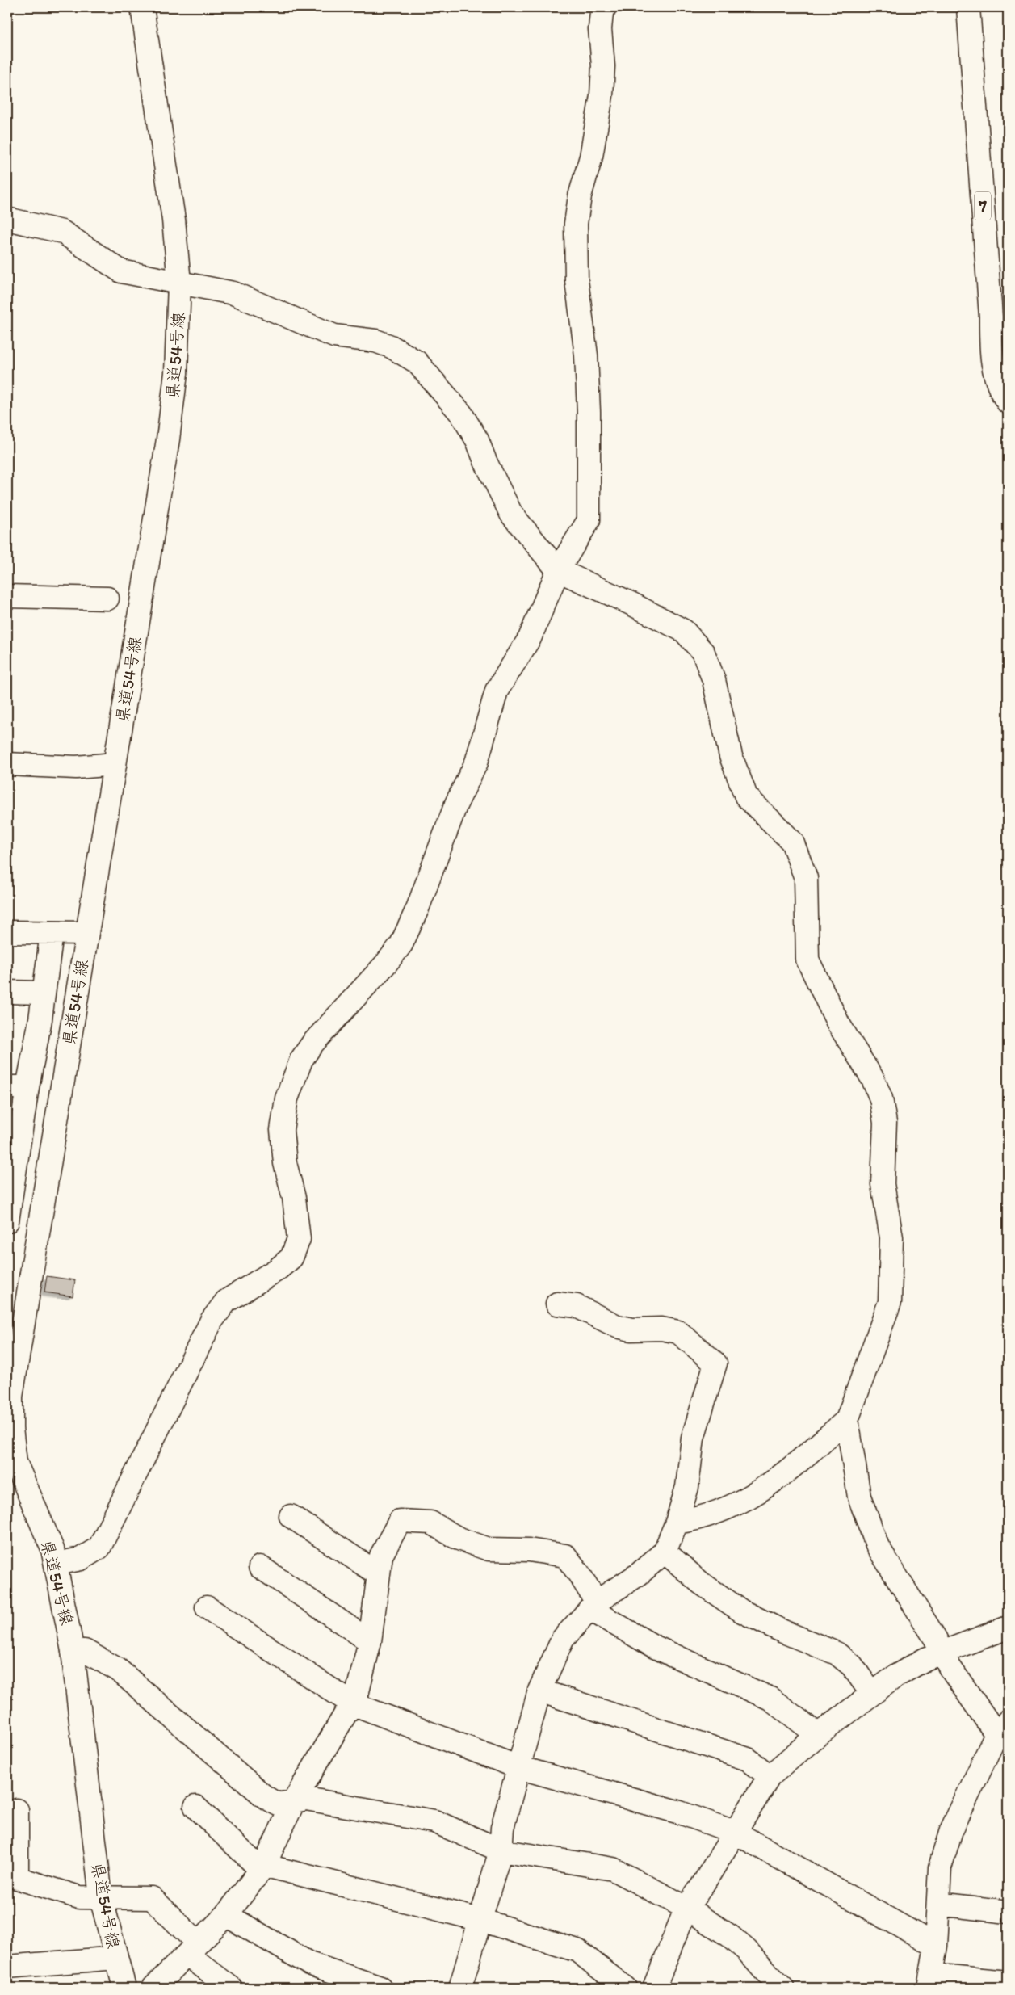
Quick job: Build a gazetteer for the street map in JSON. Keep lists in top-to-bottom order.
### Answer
{
  "streets": {
    "street": ["7", "県道54号線"]
  }
}
